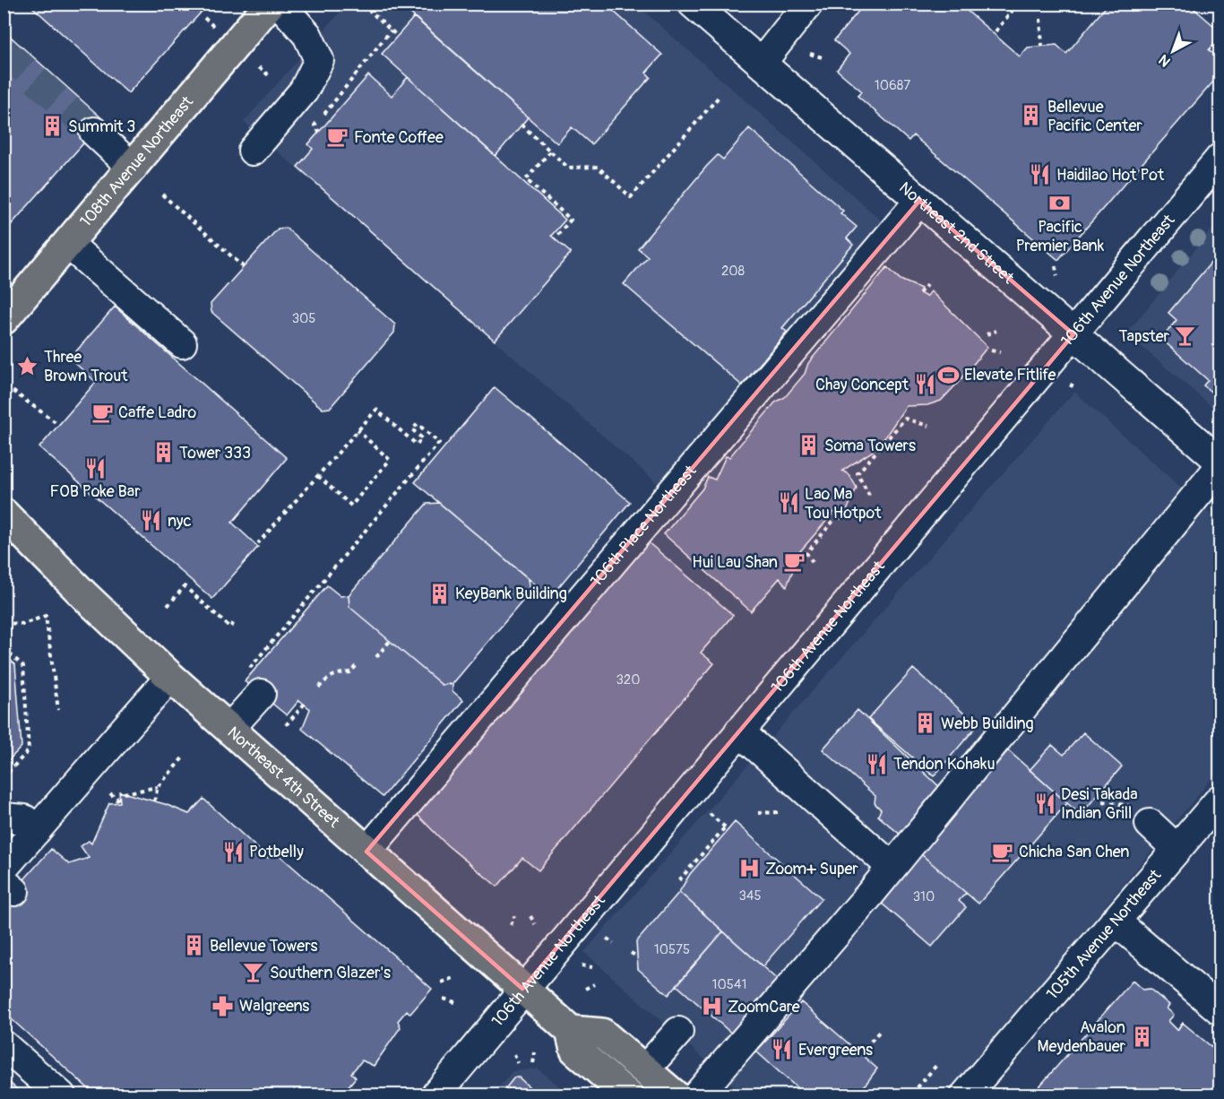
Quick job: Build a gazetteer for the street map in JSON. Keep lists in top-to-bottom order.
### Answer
{
  "streets": {
    "main road": ["108th Avenue Northeast", "Northeast 4th Street"],
    "street": [
      "Northeast 2nd Street",
      "106th Avenue Northeast",
      "106th Place Northeast",
      "105th Avenue Northeast"
    ]
  },
  "crossings": [
    ["Northeast 2nd Street", "106th Avenue Northeast"],
    ["Northeast 2nd Street", "106th Place Northeast"],
    ["106th Avenue Northeast", "Northeast 4th Street"],
    ["106th Place Northeast", "Northeast 4th Street"]
  ],
  "places": {
    "building": [
      "Bellevue Pacific Center",
      "Summit 3",
      "Soma Towers",
      "Tower 333",
      "KeyBank Building",
      "Webb Building",
      "Bellevue Towers",
      "Avalon Meydenbauer"
    ],
    "cafe": [
      "Fonte Coffee",
      "Caffe Ladro",
      "Hui Lau Shan",
      "Chicha San Chen"
    ],
    "restaurant": [
      "Haidilao Hot Pot",
      "Chay Concept",
      "FOB Poke Bar",
      "Lao Ma Tou Hotpot",
      "nyc",
      "Tendon Kohaku",
      "Desi Takada Indian Grill",
      "Potbelly",
      "Evergreens"
    ],
    "bank": ["Pacific Premier Bank"],
    "bar": ["Tapster", "Southern Glazer's"],
    "place": ["Three Brown Trout"],
    "sports": ["Elevate Fitlife"],
    "hospital": ["Zoom+ Super", "ZoomCare"],
    "pharmacy": ["Walgreens"]
  },
  "house_numbers": [
    "10687",
    "208",
    "305",
    "320",
    "345",
    "310",
    "10575",
    "10541"
  ],
  "north": "bottom left"
}
